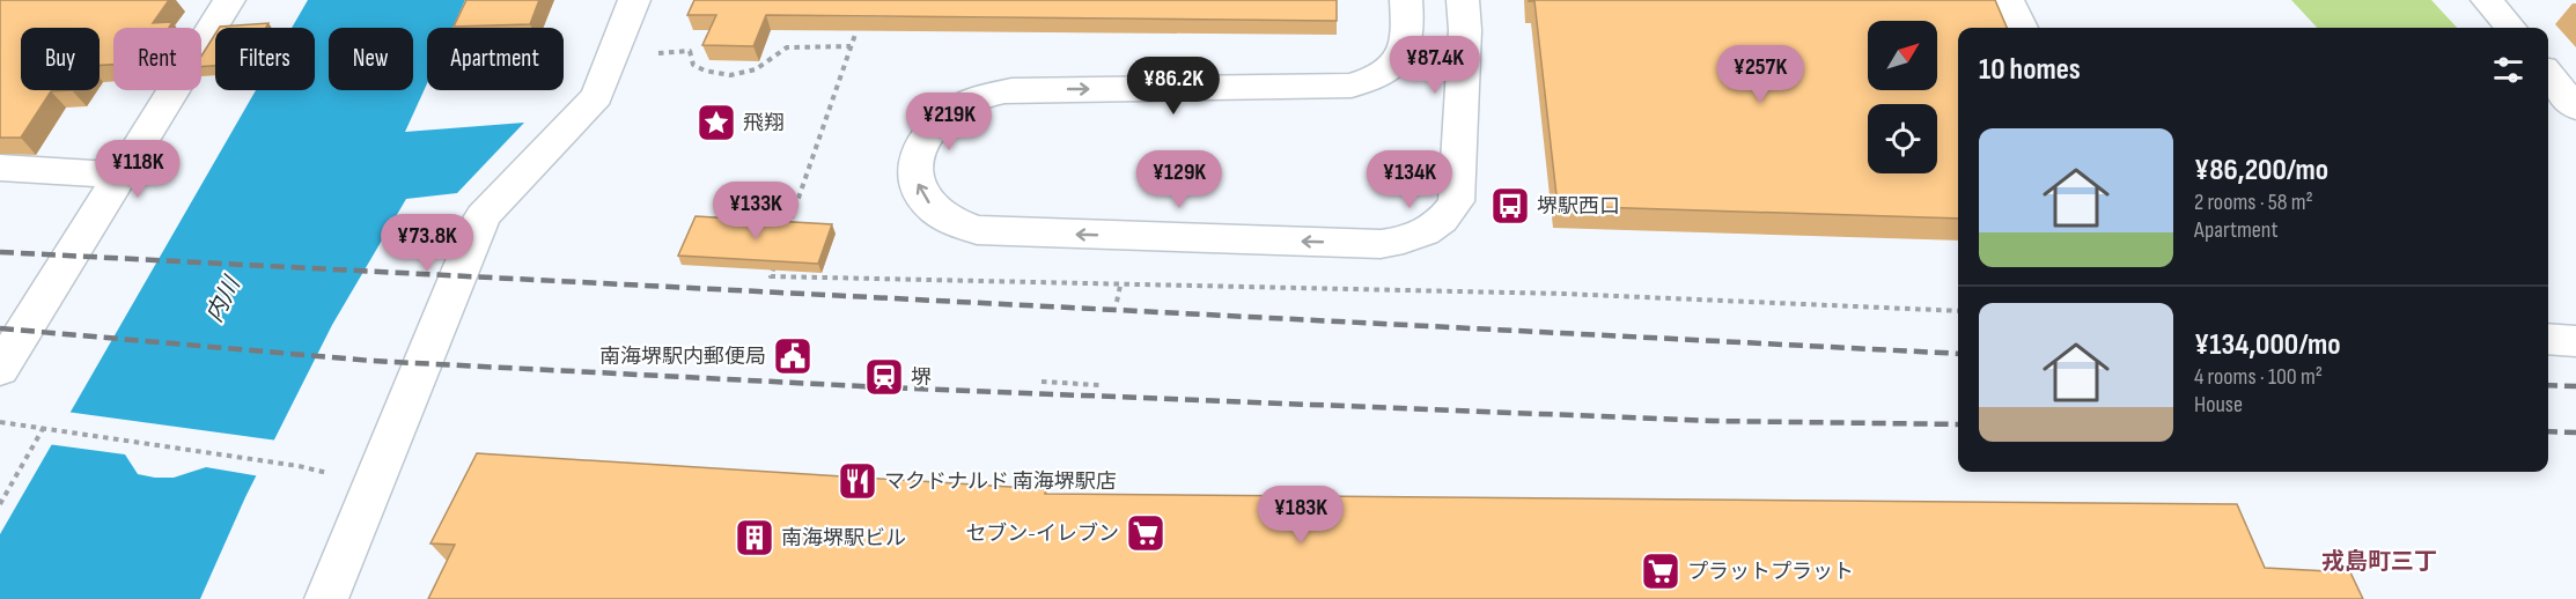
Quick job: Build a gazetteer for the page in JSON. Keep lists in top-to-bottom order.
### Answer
{
  "districts": ["戎島町三丁"],
  "water": ["内川"],
  "places": {
    "place": ["飛翔"],
    "bus stop": ["堺駅西口"],
    "public building": ["南海堺駅内郵便局"],
    "station": ["堺"],
    "restaurant": ["マクドナルド 南海堺駅店"],
    "supermarket": ["セブン-イレブン", "プラットプラット"],
    "building": ["南海堺駅ビル"]
  },
  "north": "top right",
  "page": {
    "chip": [
      "Buy",
      "Rent",
      "Filters",
      "New",
      "Apartment"
    ],
    "heading": "10 homes",
    "price": [
      "¥87.4K",
      "¥257K",
      "¥86.2K",
      "¥219K",
      "¥118K",
      "¥129K",
      "¥134K",
      "¥133K",
      "¥73.8K",
      "¥183K"
    ],
    "list": [
      {
        "name": "¥86,200/mo",
        "note": "2 rooms · 58 m² · Apartment"
      },
      {
        "name": "¥134,000/mo",
        "note": "4 rooms · 100 m² · House"
      }
    ]
  }
}
